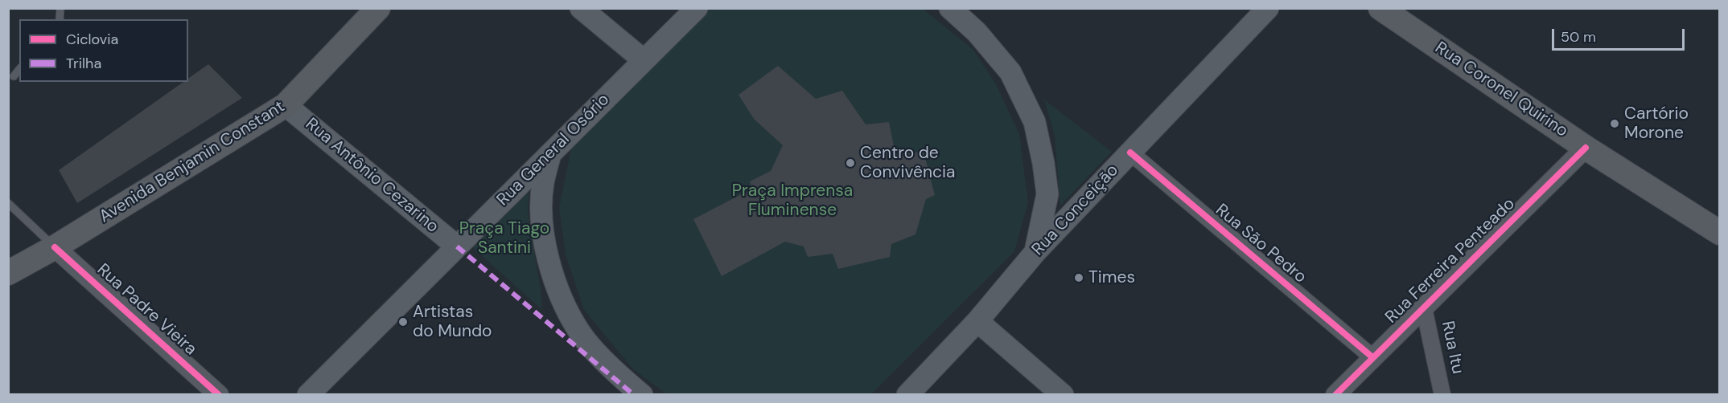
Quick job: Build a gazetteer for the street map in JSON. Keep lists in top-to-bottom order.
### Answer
{
  "streets": {
    "main road": [
      "Rua Coronel Quirino",
      "Rua General Osório",
      "Avenida Benjamin Constant",
      "Rua Antônio Cezarino",
      "Rua Conceição"
    ],
    "street": [
      "Rua São Pedro",
      "Rua Ferreira Penteado",
      "Rua Padre Vieira",
      "Rua Itu"
    ]
  },
  "crossings": [
    ["Rua Coronel Quirino", "Rua Ferreira Penteado"],
    ["Rua General Osório", "Rua Antônio Cezarino"],
    ["Avenida Benjamin Constant", "Rua Antônio Cezarino"],
    ["Avenida Benjamin Constant", "Rua Padre Vieira"],
    ["Rua Conceição", "Rua São Pedro"],
    ["Rua São Pedro", "Rua Ferreira Penteado"],
    ["Rua Ferreira Penteado", "Rua Itu"]
  ],
  "parks": ["Praça Imprensa Fluminense", "Praça Tiago Santini"],
  "places": [
    "Cartório Morone",
    "Centro de Convivência",
    "Times",
    "Artistas do Mundo"
  ],
  "legend": ["Ciclovia", "Trilha"],
  "scale_bar": "50 m"
}
